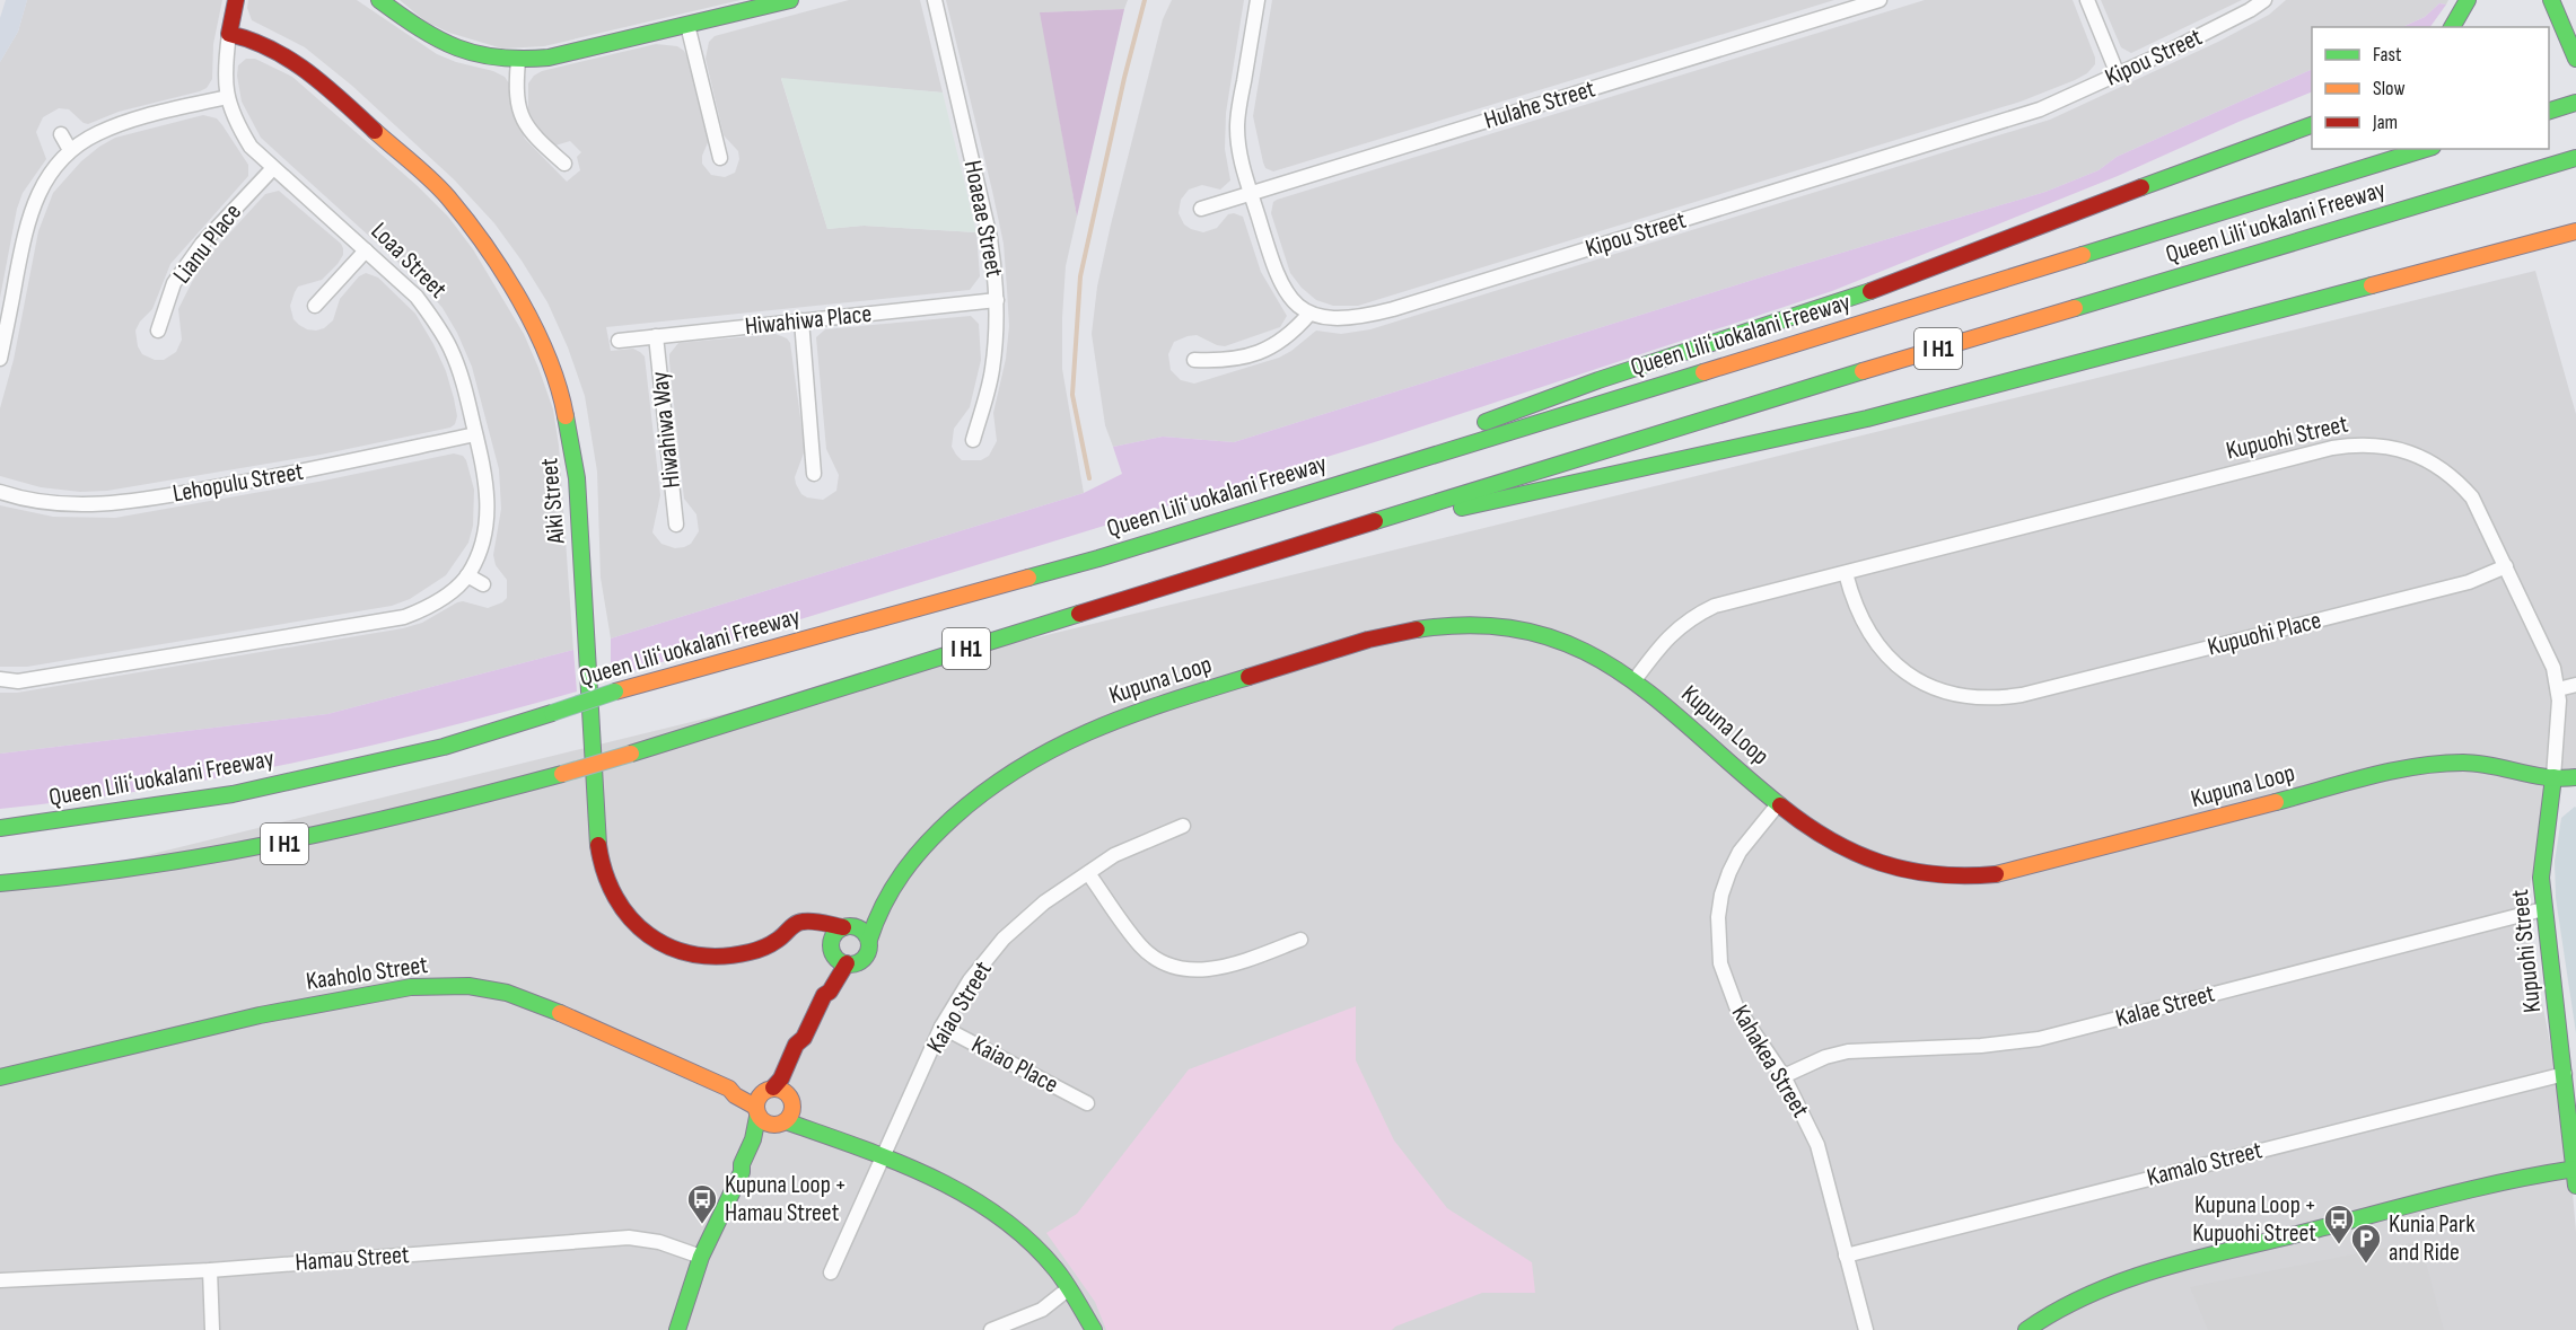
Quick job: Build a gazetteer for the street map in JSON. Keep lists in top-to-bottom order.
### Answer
{
  "streets": {
    "main road": [
      "Queen Liliʻuokalani Freeway",
      "Loaa Street",
      "I H1",
      "Kupuohi Street",
      "Aiki Street",
      "Kupuna Loop",
      "Kaaholo Street"
    ],
    "street": [
      "Kipou Street",
      "Hulahe Street",
      "Hoaeae Street",
      "Lianu Place",
      "Hiwahiwa Place",
      "Hiwahiwa Way",
      "Lehopulu Street",
      "Kupuohi Place",
      "Kalae Street",
      "Kaiao Street",
      "Kahakea Street",
      "Kaiao Place",
      "Kamalo Street",
      "Hamau Street"
    ]
  },
  "crossings": [
    ["Hoaeae Street", "Hiwahiwa Place"],
    ["Lianu Place", "Loaa Street"],
    ["Loaa Street", "Lehopulu Street"],
    ["Loaa Street", "Aiki Street"],
    ["Hiwahiwa Place", "Hiwahiwa Way"],
    ["Kupuohi Street", "Kupuohi Place"],
    ["Kupuohi Street", "Kupuna Loop"],
    ["Kupuohi Street", "Kalae Street"],
    ["Kupuohi Street", "Kamalo Street"],
    ["Aiki Street", "Kupuna Loop"],
    ["Kupuna Loop", "Kahakea Street"],
    ["Kaaholo Street", "Kaiao Street"],
    ["Kalae Street", "Kahakea Street"],
    ["Kaiao Street", "Kaiao Place"],
    ["Kahakea Street", "Kamalo Street"]
  ],
  "places": {
    "bus stop": ["Kupuna Loop + Hamau Street", "Kupuna Loop + Kupuohi Street"],
    "parking": ["Kunia Park and Ride"]
  },
  "legend": ["Fast", "Slow", "Jam"]
}
